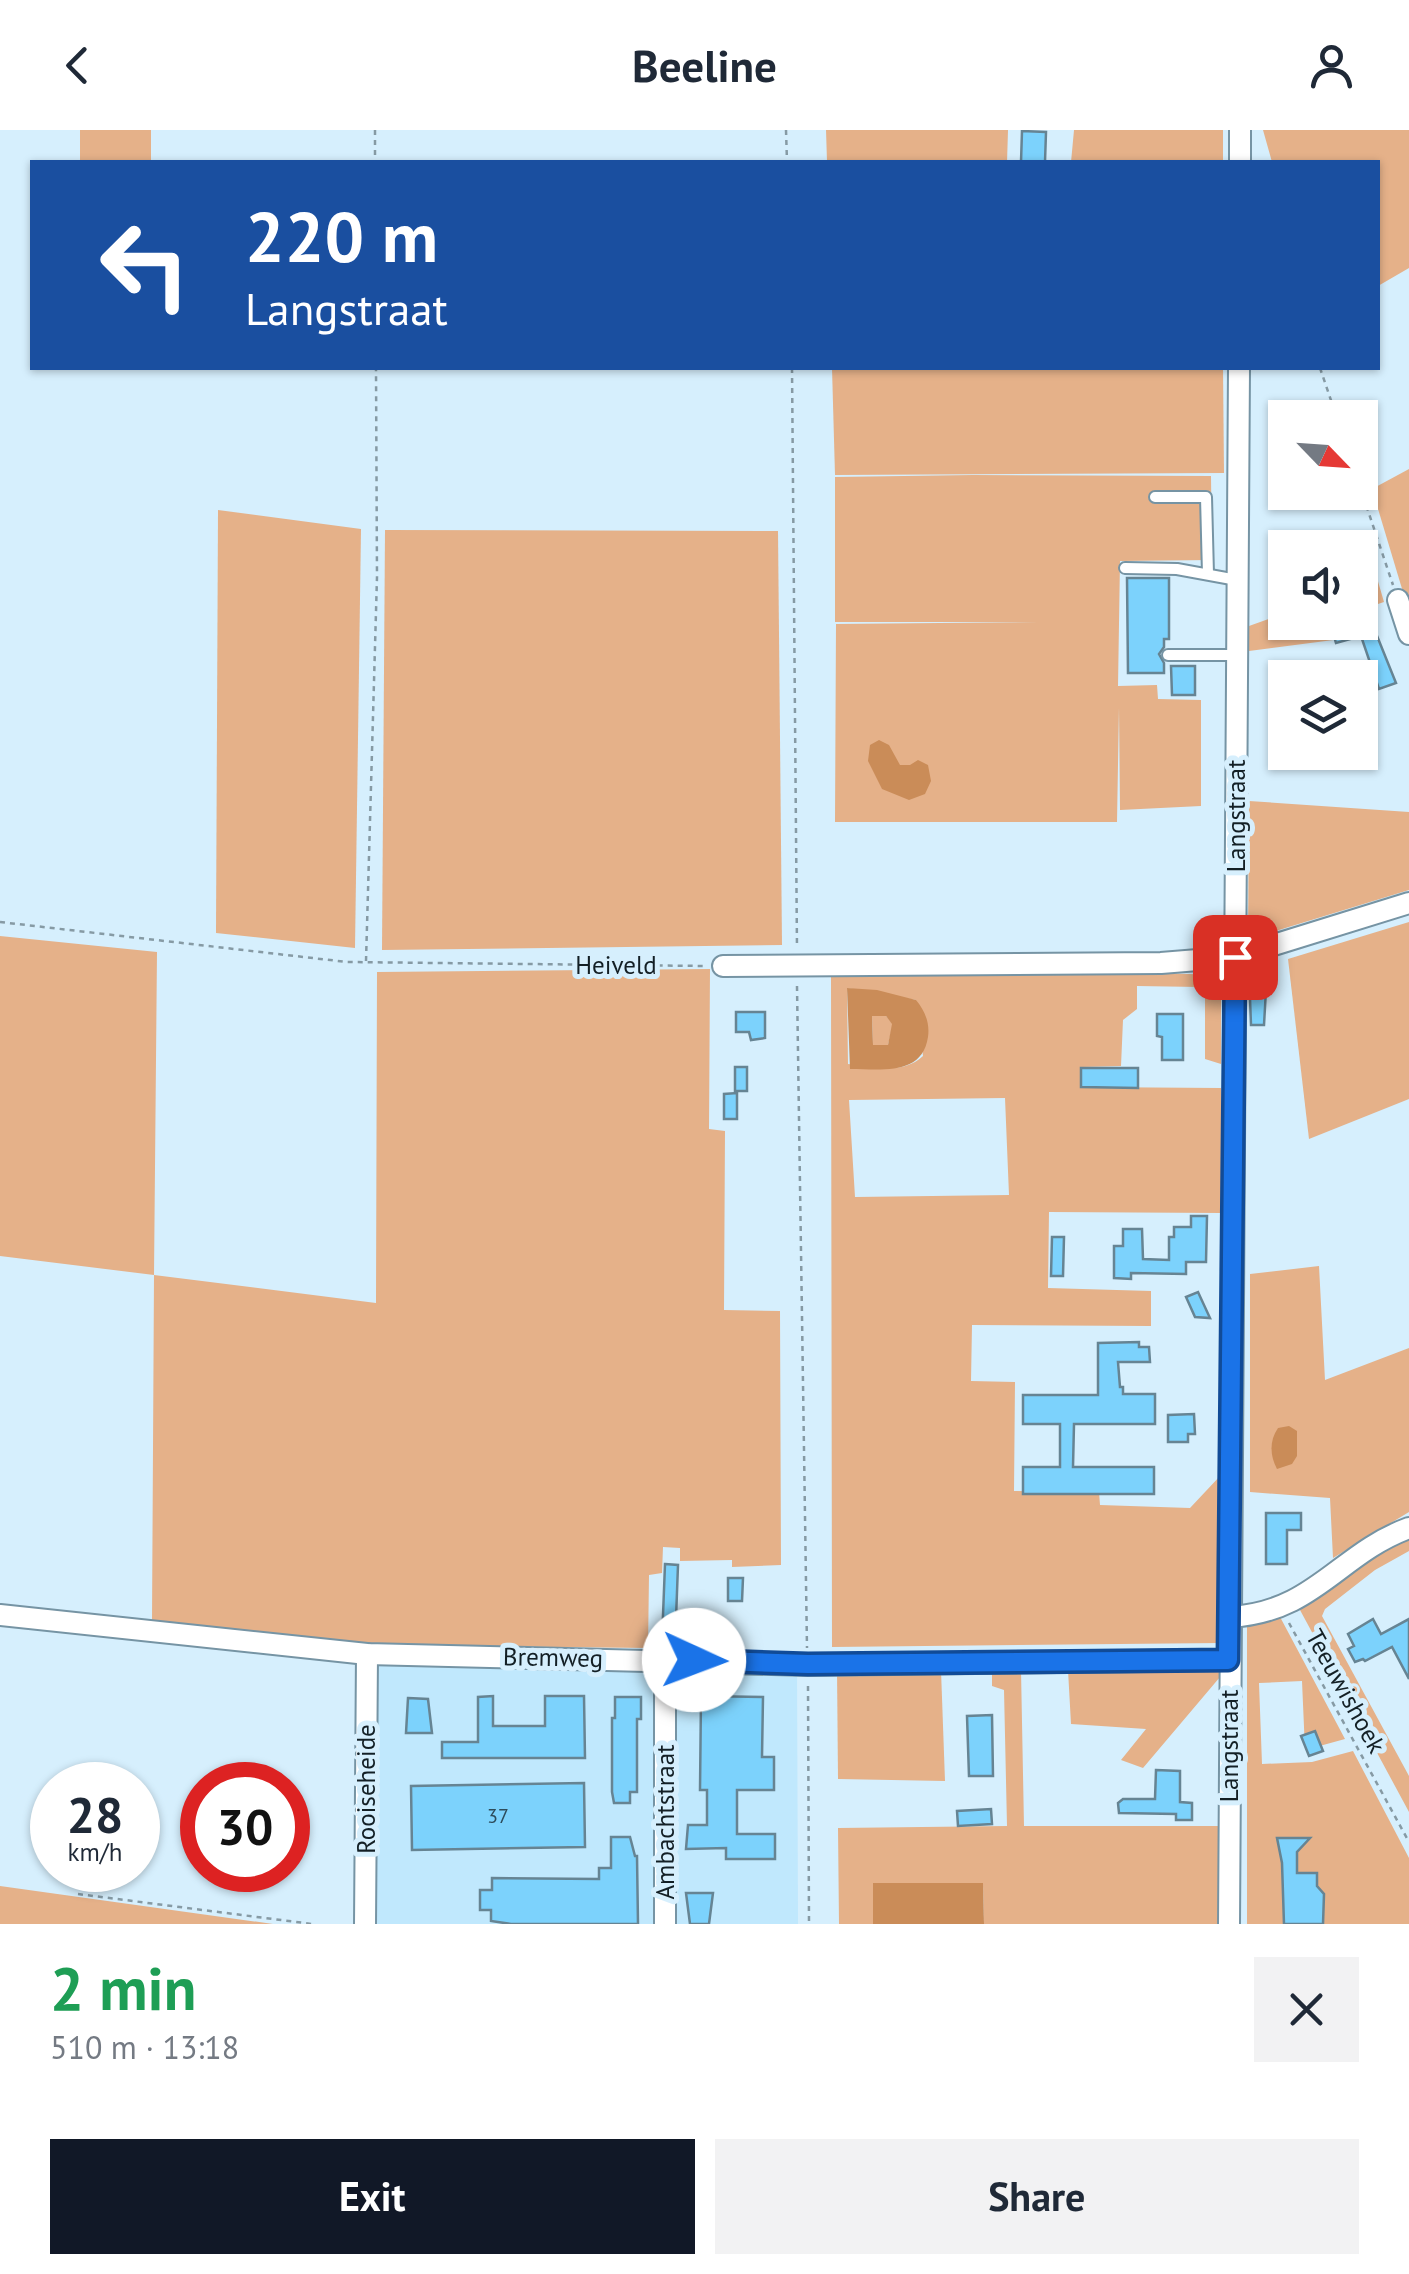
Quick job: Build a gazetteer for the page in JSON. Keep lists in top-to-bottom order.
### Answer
{
  "streets": {
    "street": [
      "Langstraat",
      "Bremweg",
      "Rooiseheide",
      "Ambachtstraat"
    ],
    "path": ["Heiveld", "Teeuwishoek"]
  },
  "crossings": [
    ["Langstraat", "Bremweg"],
    ["Bremweg", "Rooiseheide"],
    ["Bremweg", "Ambachtstraat"]
  ],
  "house_numbers": ["37"],
  "north": "bottom right",
  "page": {
    "header": "Beeline",
    "turn": ["220 m", "Langstraat"],
    "speed": "28 km/h",
    "limit": "30",
    "heading": ["2 min", "510 m · 13:18"],
    "buttons": ["Exit", "Share"]
  }
}
